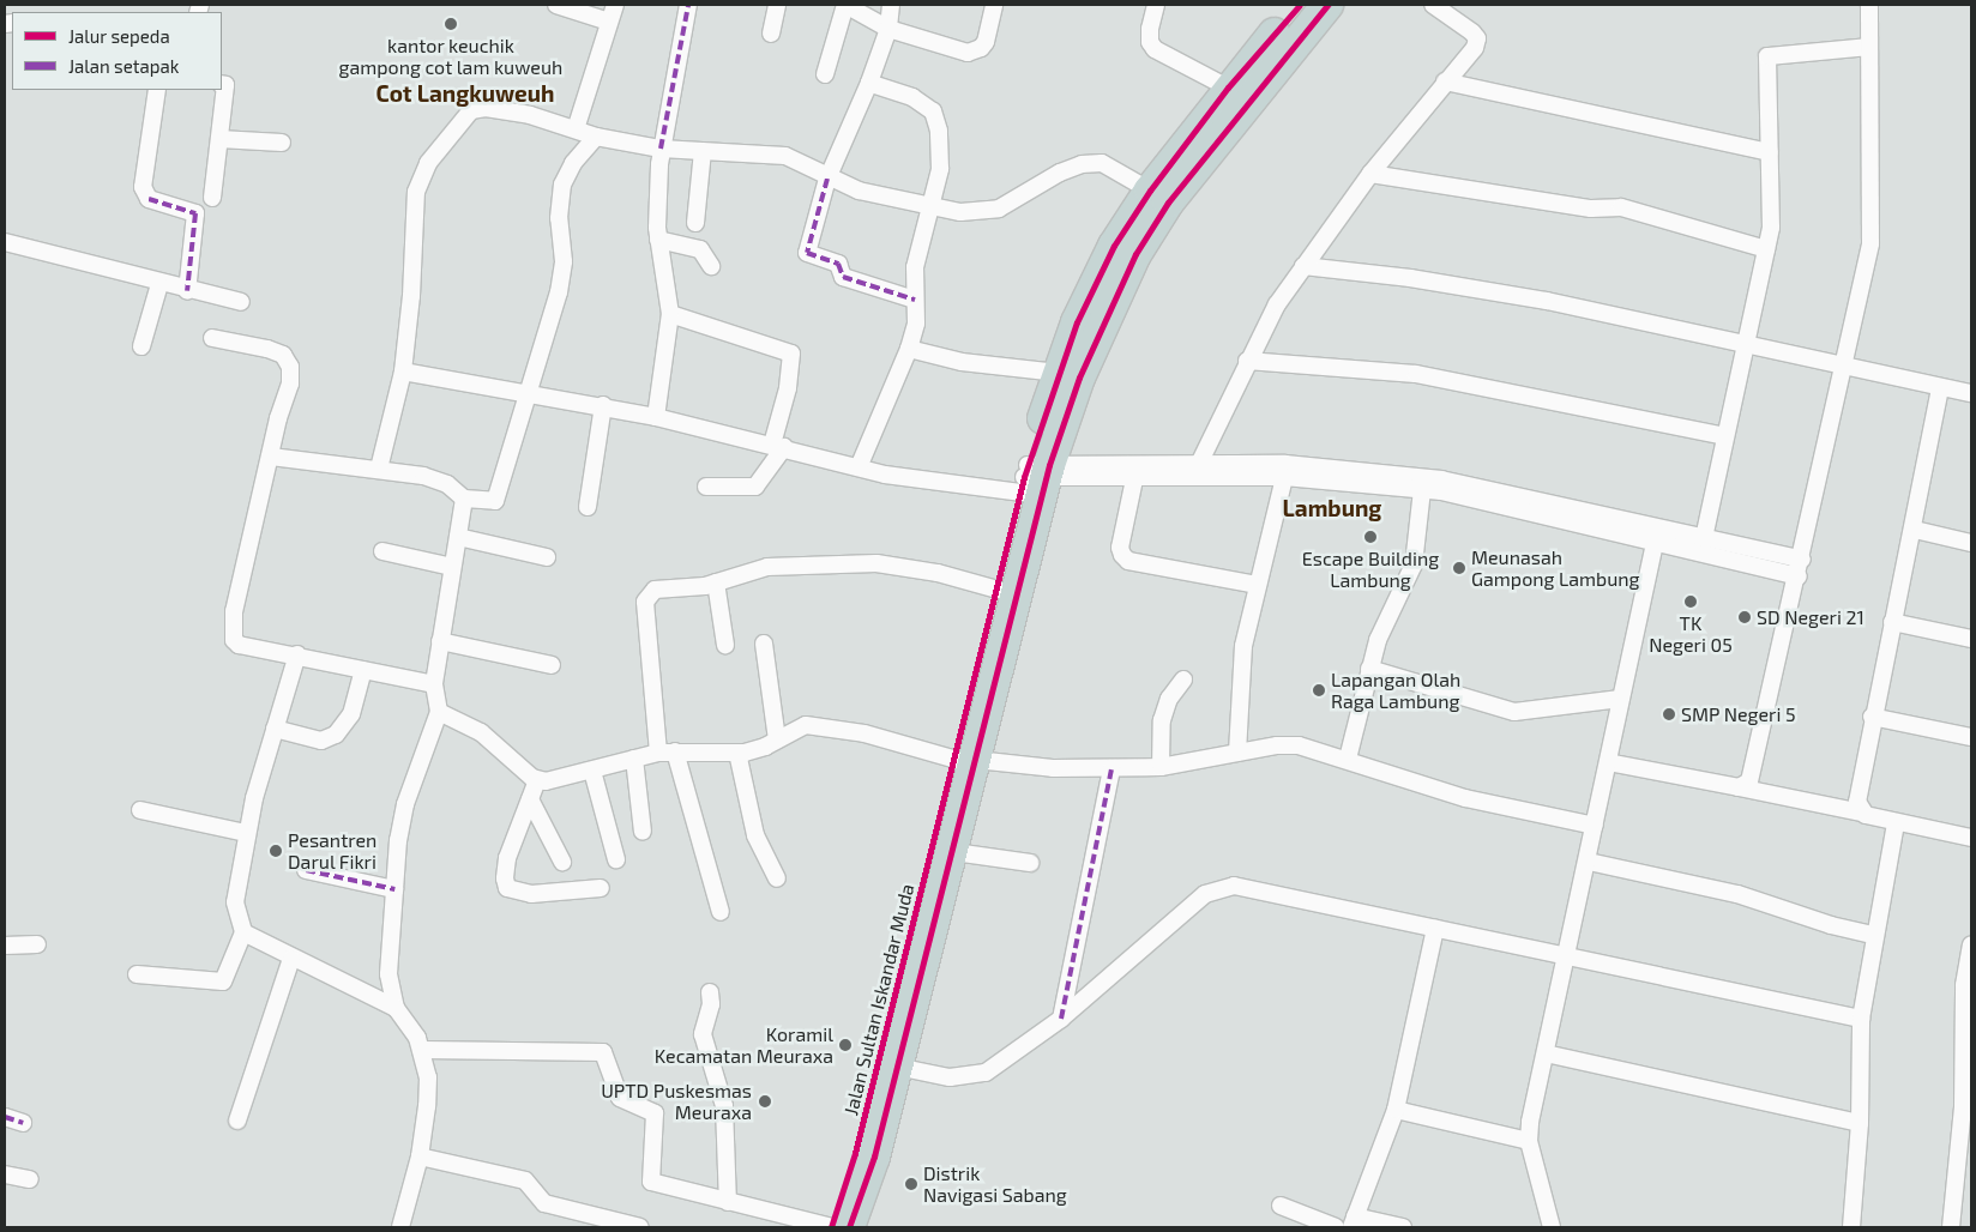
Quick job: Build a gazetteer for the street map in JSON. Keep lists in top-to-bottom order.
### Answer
{
  "streets": {
    "highway": ["Jalan Sultan Iskandar Muda"]
  },
  "districts": ["Cot Langkuweuh", "Lambung"],
  "places": [
    "kantor keuchik gampong cot lam kuweuh",
    "Escape Building Lambung",
    "Meunasah Gampong Lambung",
    "TK Negeri 05",
    "SD Negeri 21",
    "Lapangan Olah Raga Lambung",
    "SMP Negeri 5",
    "Pesantren Darul Fikri",
    "Koramil Kecamatan Meuraxa",
    "UPTD Puskesmas Meuraxa",
    "Distrik Navigasi Sabang"
  ],
  "legend": ["Jalur sepeda", "Jalan setapak"]
}
